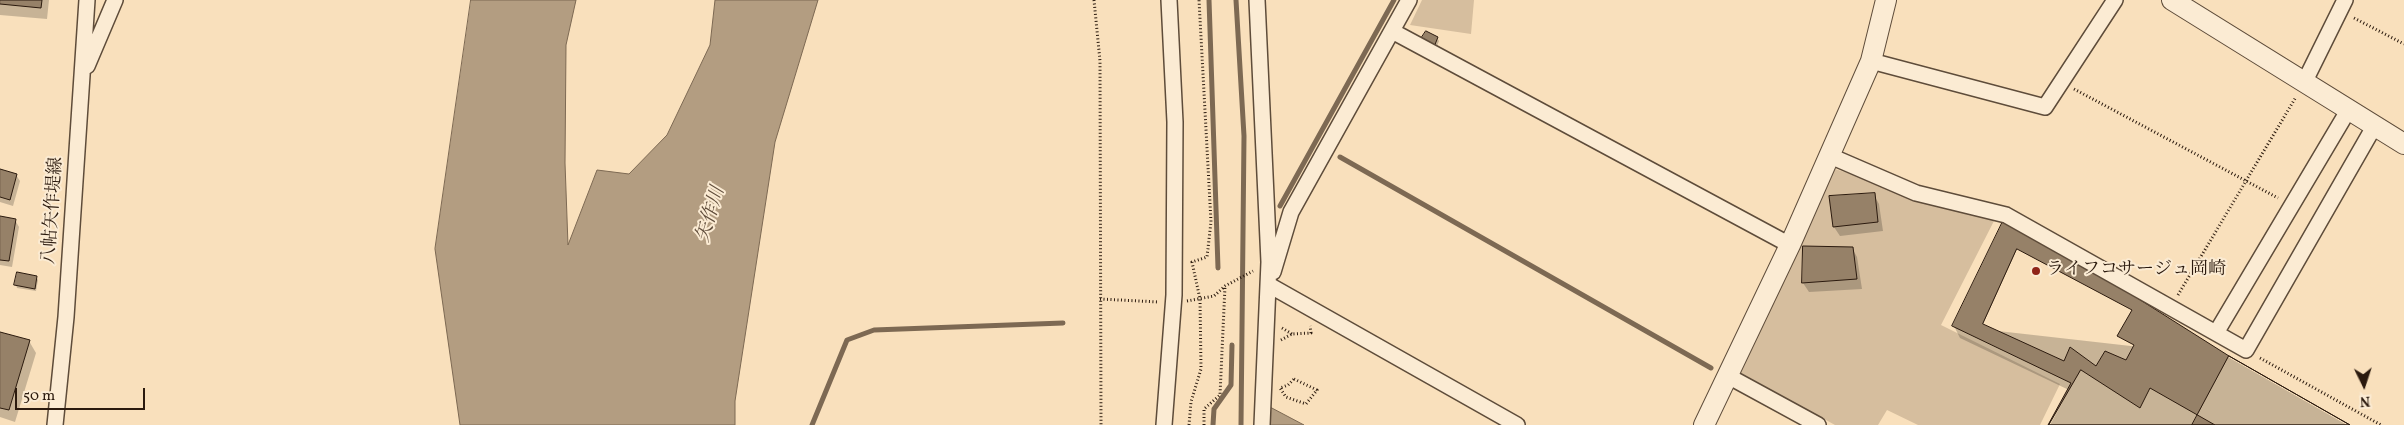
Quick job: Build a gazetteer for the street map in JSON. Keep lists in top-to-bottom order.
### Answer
{
  "streets": {
    "street": ["八帖矢作堤線"]
  },
  "water": ["矢作川"],
  "places": ["ライフコサージュ岡崎"],
  "scale_bar": "50 m",
  "north": "bottom"
}
